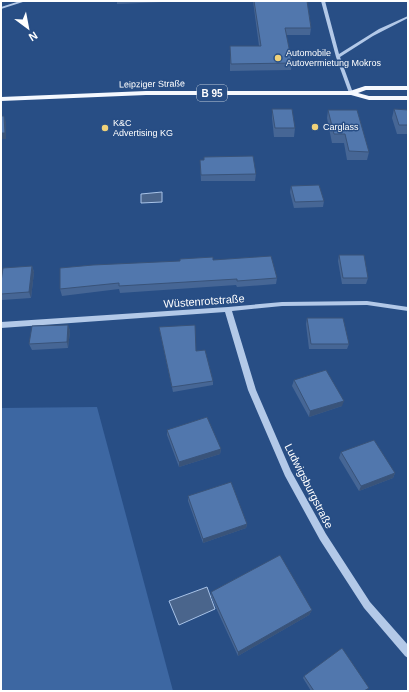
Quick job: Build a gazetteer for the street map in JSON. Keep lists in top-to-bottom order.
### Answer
{
  "streets": {
    "main road": ["Leipziger Straße", "B 95"],
    "street": ["Wüstenrotstraße", "Ludwigsburgstraße"]
  },
  "crossings": [
    ["Wüstenrotstraße", "Ludwigsburgstraße"]
  ],
  "places": ["Automobile Autovermietung Mokros", "Carglass", "K&C Advertising KG"],
  "north": "bottom right"
}
